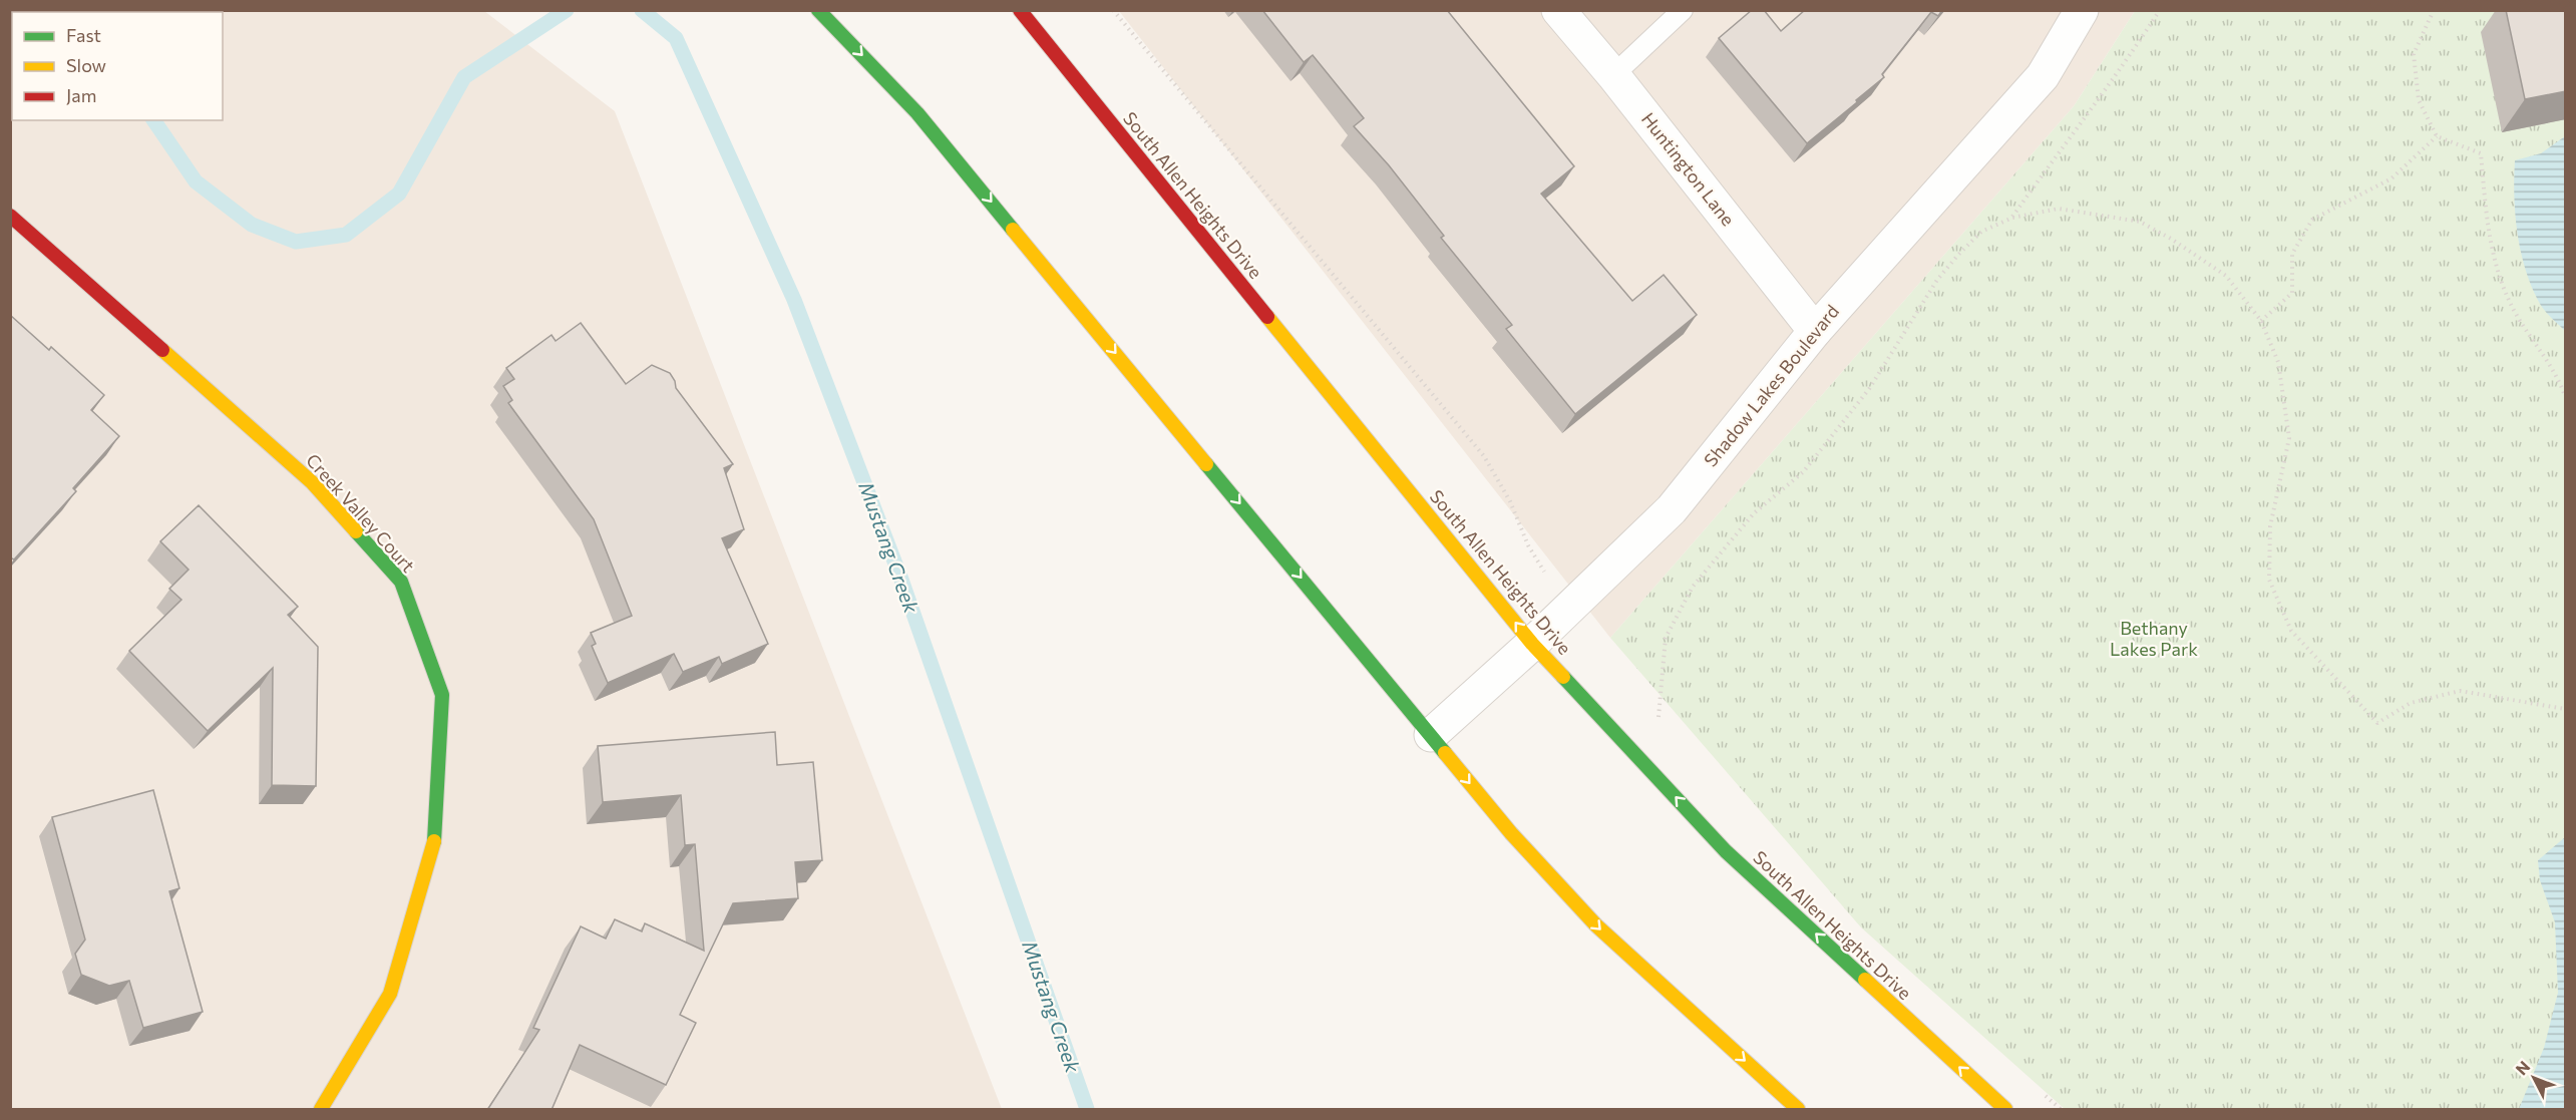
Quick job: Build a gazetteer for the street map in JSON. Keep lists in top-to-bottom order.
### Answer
{
  "streets": {
    "main road": ["South Allen Heights Drive", "Creek Valley Court"],
    "street": ["Huntington Lane", "Shadow Lakes Boulevard"]
  },
  "crossings": [
    ["Huntington Lane", "Shadow Lakes Boulevard"],
    ["South Allen Heights Drive", "Shadow Lakes Boulevard"]
  ],
  "one_way": ["South Allen Heights Drive"],
  "water": ["Mustang Creek"],
  "parks": ["Bethany Lakes Park"],
  "legend": ["Fast", "Slow", "Jam"],
  "north": "top left"
}
